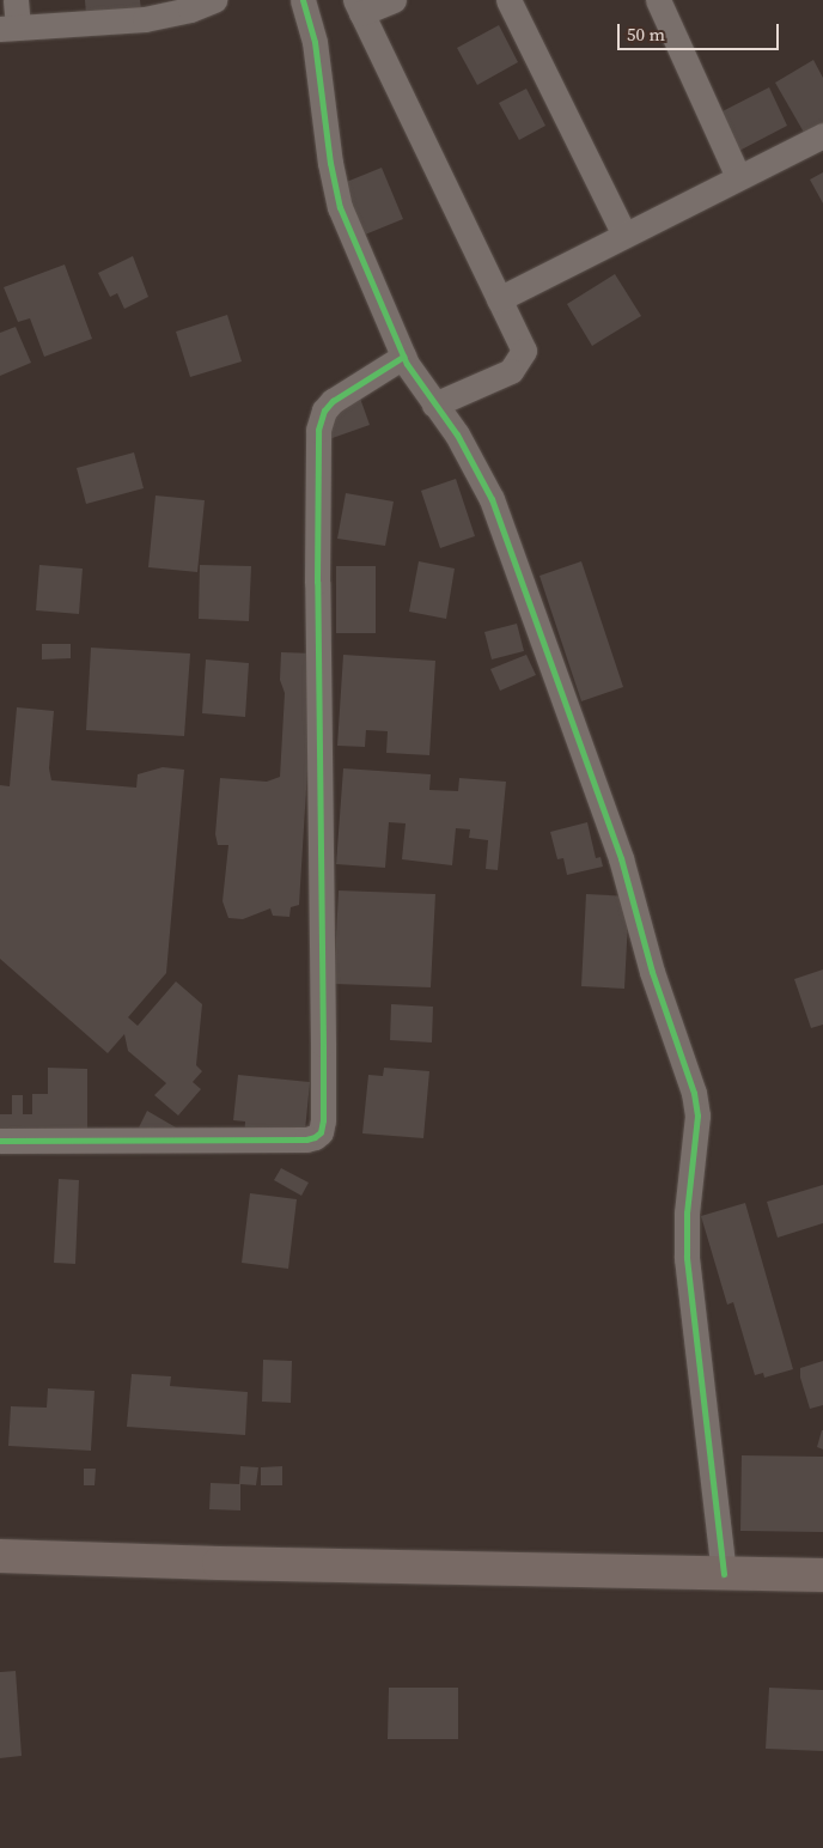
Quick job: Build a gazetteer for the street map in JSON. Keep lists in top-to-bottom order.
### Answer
{
  "scale_bar": "50 m"
}
